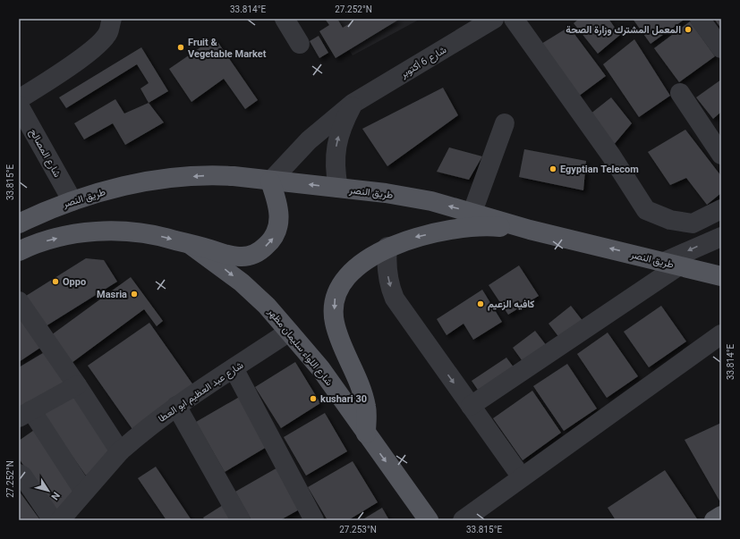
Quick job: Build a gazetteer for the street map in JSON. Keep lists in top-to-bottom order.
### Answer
{
  "streets": {
    "main road": ["طريق النصر", "شارع اللواء سليمان مظهر"],
    "street": ["شارع 6 أكتوبر", "شارع المصالح", "شارع عبد العظيم ابو العطا"]
  },
  "crossings": [
    ["شارع 6 أكتوبر", "طريق النصر"],
    ["شارع المصالح", "طريق النصر"],
    ["شارع اللواء سليمان مظهر", "شارع عبد العظيم ابو العطا"]
  ],
  "one_way": ["شارع اللواء سليمان مظهر"],
  "places": [
    "المعمل المشترك وزارة الصحة",
    "Fruit & Vegetable Market",
    "Egyptian Telecom",
    "Oppo",
    "Masria",
    "كافيه الزعيم",
    "kushari 30"
  ],
  "north": "bottom right",
  "coordinates": [
    "33.814°E",
    "27.252°N",
    "33.815°E",
    "27.253°N"
  ]
}
